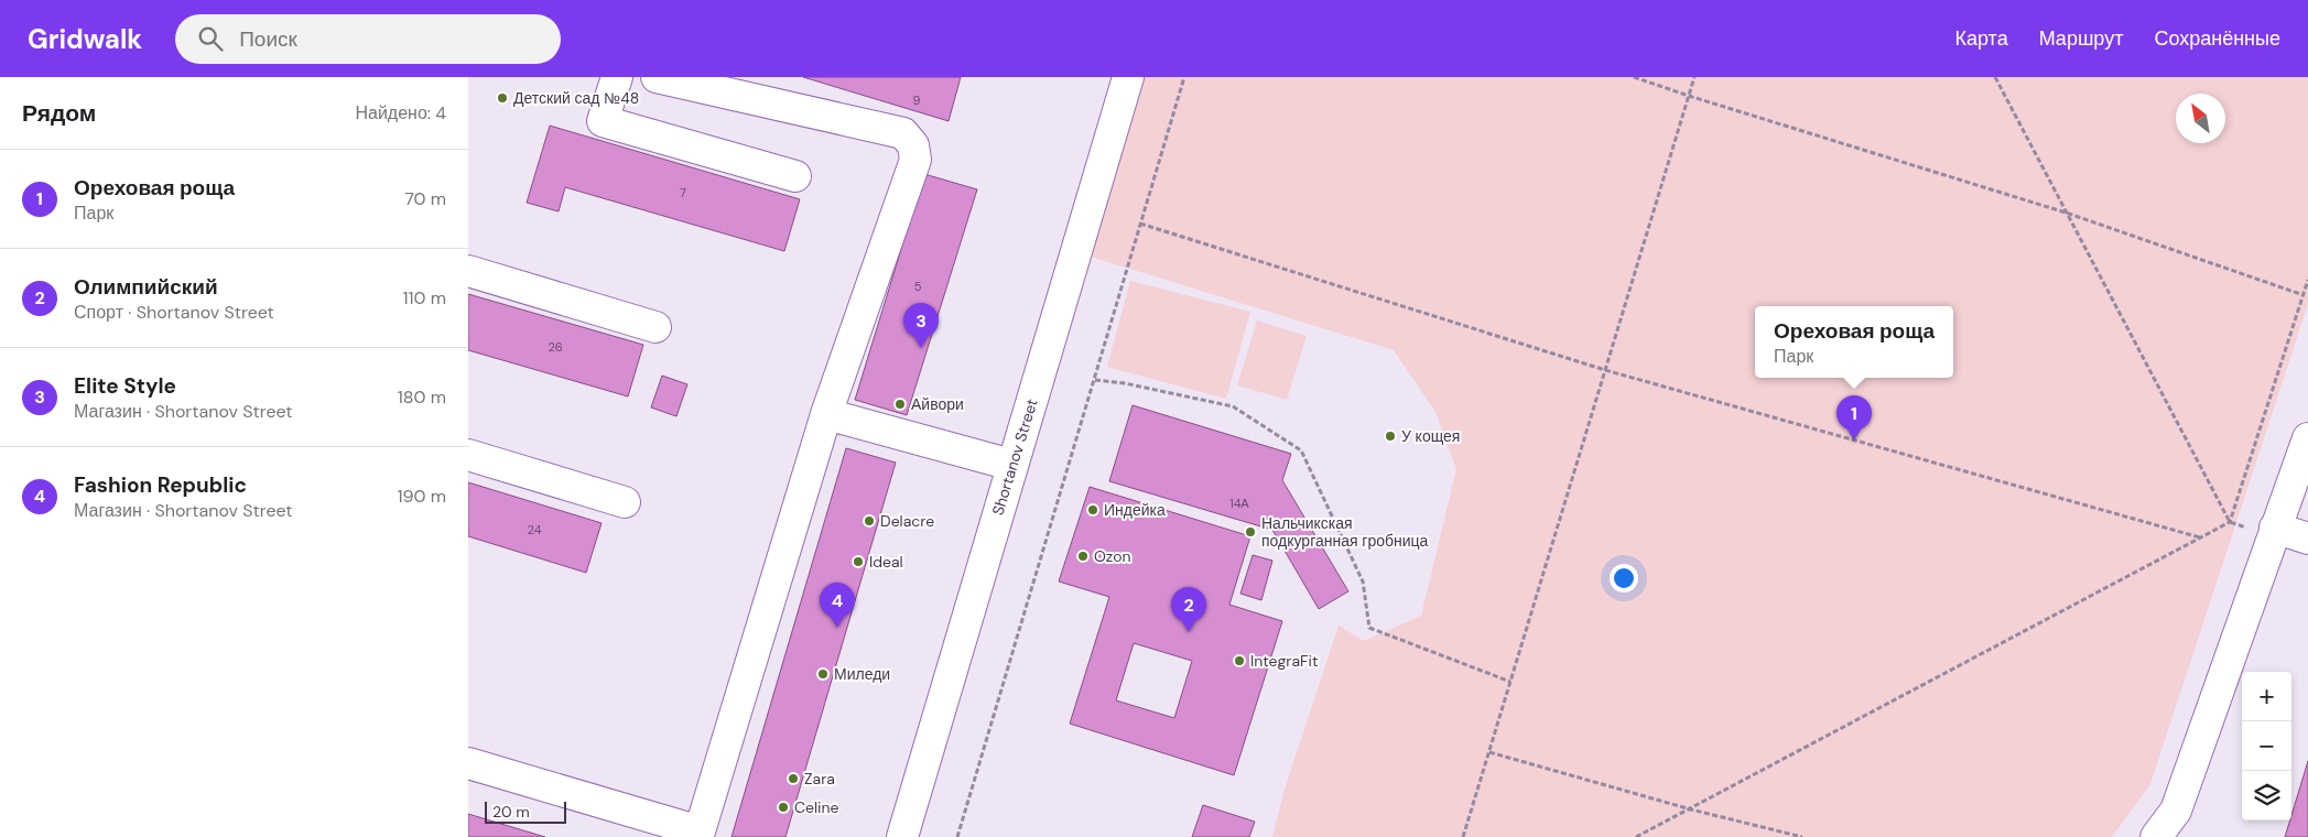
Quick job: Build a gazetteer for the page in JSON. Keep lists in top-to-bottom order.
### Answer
{
  "streets": {
    "street": ["Shortanov Street"]
  },
  "places": [
    "Детский сад №48",
    "Айвори",
    "У кощея",
    "Индейка",
    "Delacre",
    "Нальчикская подкурганная гробница",
    "Ozon",
    "Ideal",
    "IntegraFit",
    "Миледи",
    "Zara",
    "Celine"
  ],
  "house_numbers": [
    "9",
    "7",
    "5",
    "26",
    "14А",
    "24"
  ],
  "scale_bar": "20 m",
  "north": "top left",
  "page": {
    "header": "Gridwalk",
    "search": "Поиск",
    "nav": ["Карта", "Маршрут", "Сохранённые"],
    "heading": ["Рядом", "Найдено: 4"],
    "list": [
      {
        "mark": "1",
        "name": "Ореховая роща",
        "note": "Парк",
        "value": "70 m"
      },
      {
        "mark": "2",
        "name": "Олимпийский",
        "note": "Спорт · Shortanov Street",
        "value": "110 m"
      },
      {
        "mark": "3",
        "name": "Elite Style",
        "note": "Магазин · Shortanov Street",
        "value": "180 m"
      },
      {
        "mark": "4",
        "name": "Fashion Republic",
        "note": "Магазин · Shortanov Street",
        "value": "190 m"
      }
    ],
    "pins": [
      "3",
      "1",
      "4",
      "2"
    ],
    "popup": ["Ореховая роща", "Парк"],
    "map_buttons": ["+", "−"],
    "scale": "20 m"
  }
}
